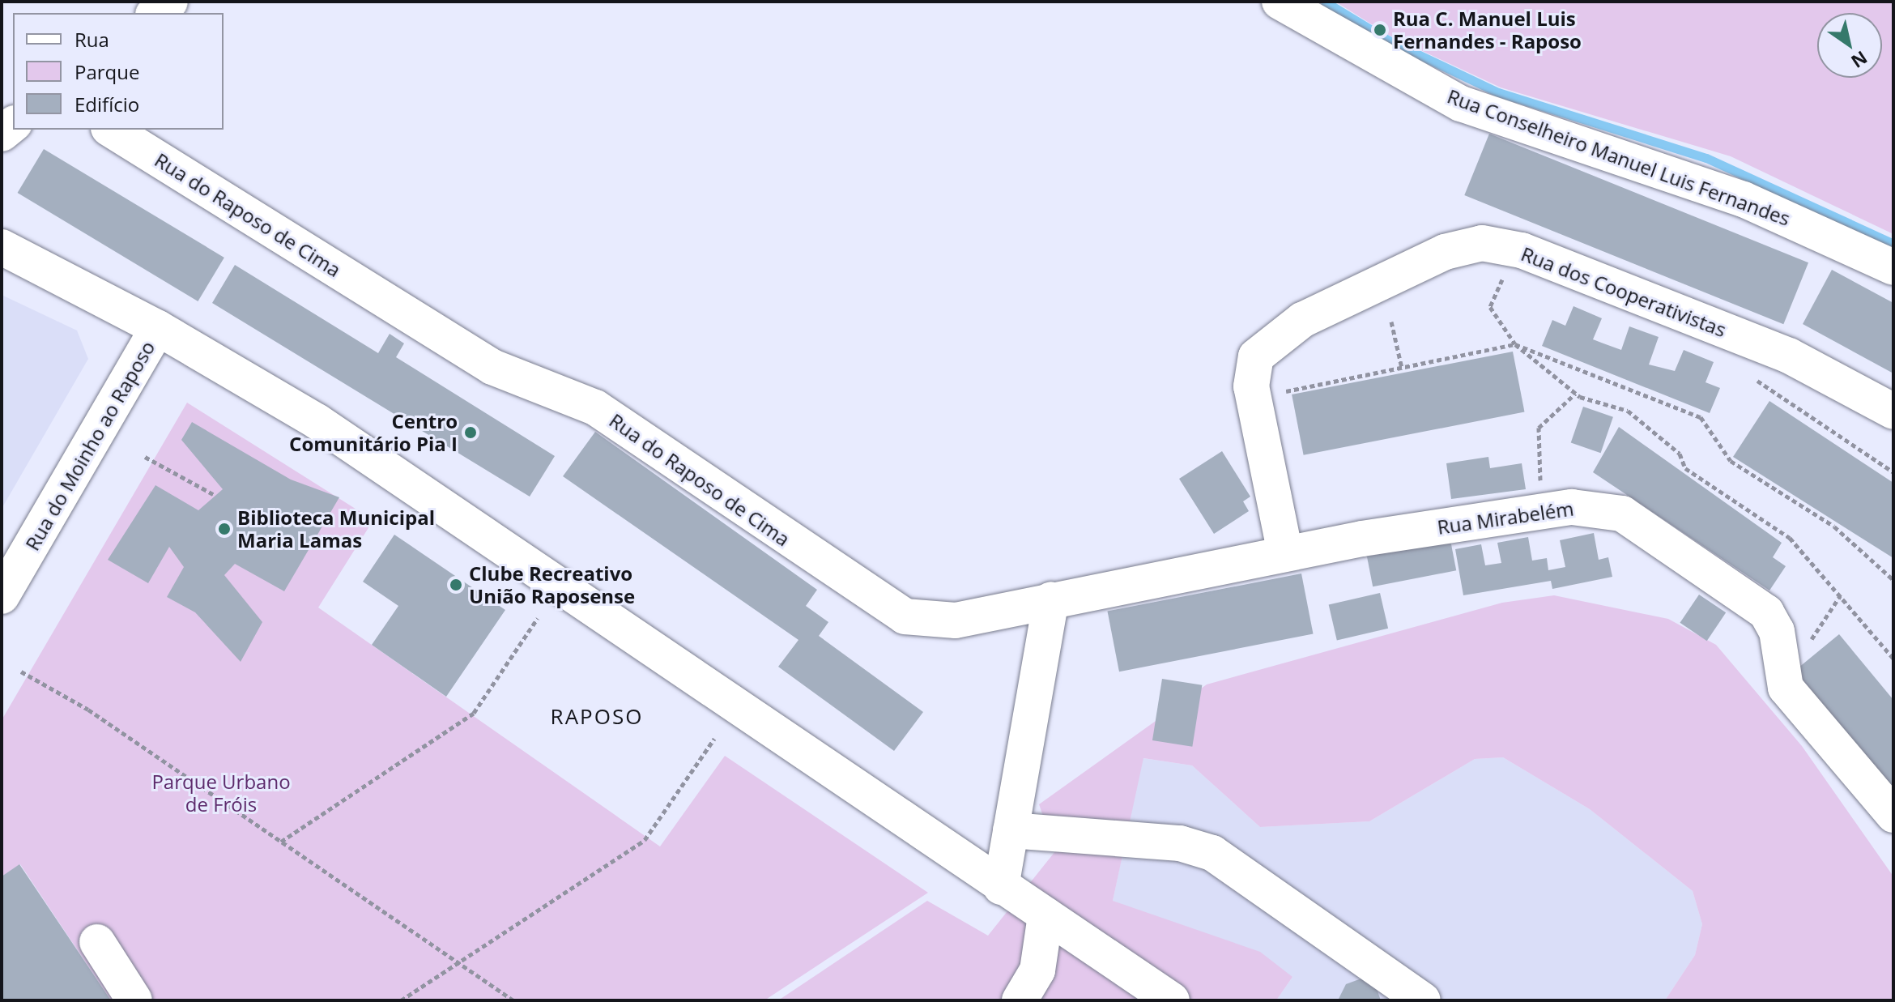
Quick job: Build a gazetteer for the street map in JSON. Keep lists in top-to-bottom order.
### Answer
{
  "streets": {
    "street": [
      "Rua Conselheiro Manuel Luis Fernandes",
      "Rua do Raposo de Cima",
      "Rua dos Cooperativistas",
      "Rua do Moinho ao Raposo",
      "Rua Mirabelém"
    ]
  },
  "crossings": [
    ["Rua do Raposo de Cima", "Rua Mirabelém"],
    ["Rua dos Cooperativistas", "Rua Mirabelém"]
  ],
  "districts": ["RAPOSO"],
  "parks": ["Parque Urbano de Fróis"],
  "places": [
    "Rua C. Manuel Luis Fernandes - Raposo",
    "Centro Comunitário Pia I",
    "Biblioteca Municipal Maria Lamas",
    "Clube Recreativo União Raposense"
  ],
  "legend": ["Rua", "Parque", "Edifício"],
  "north": "bottom right"
}
